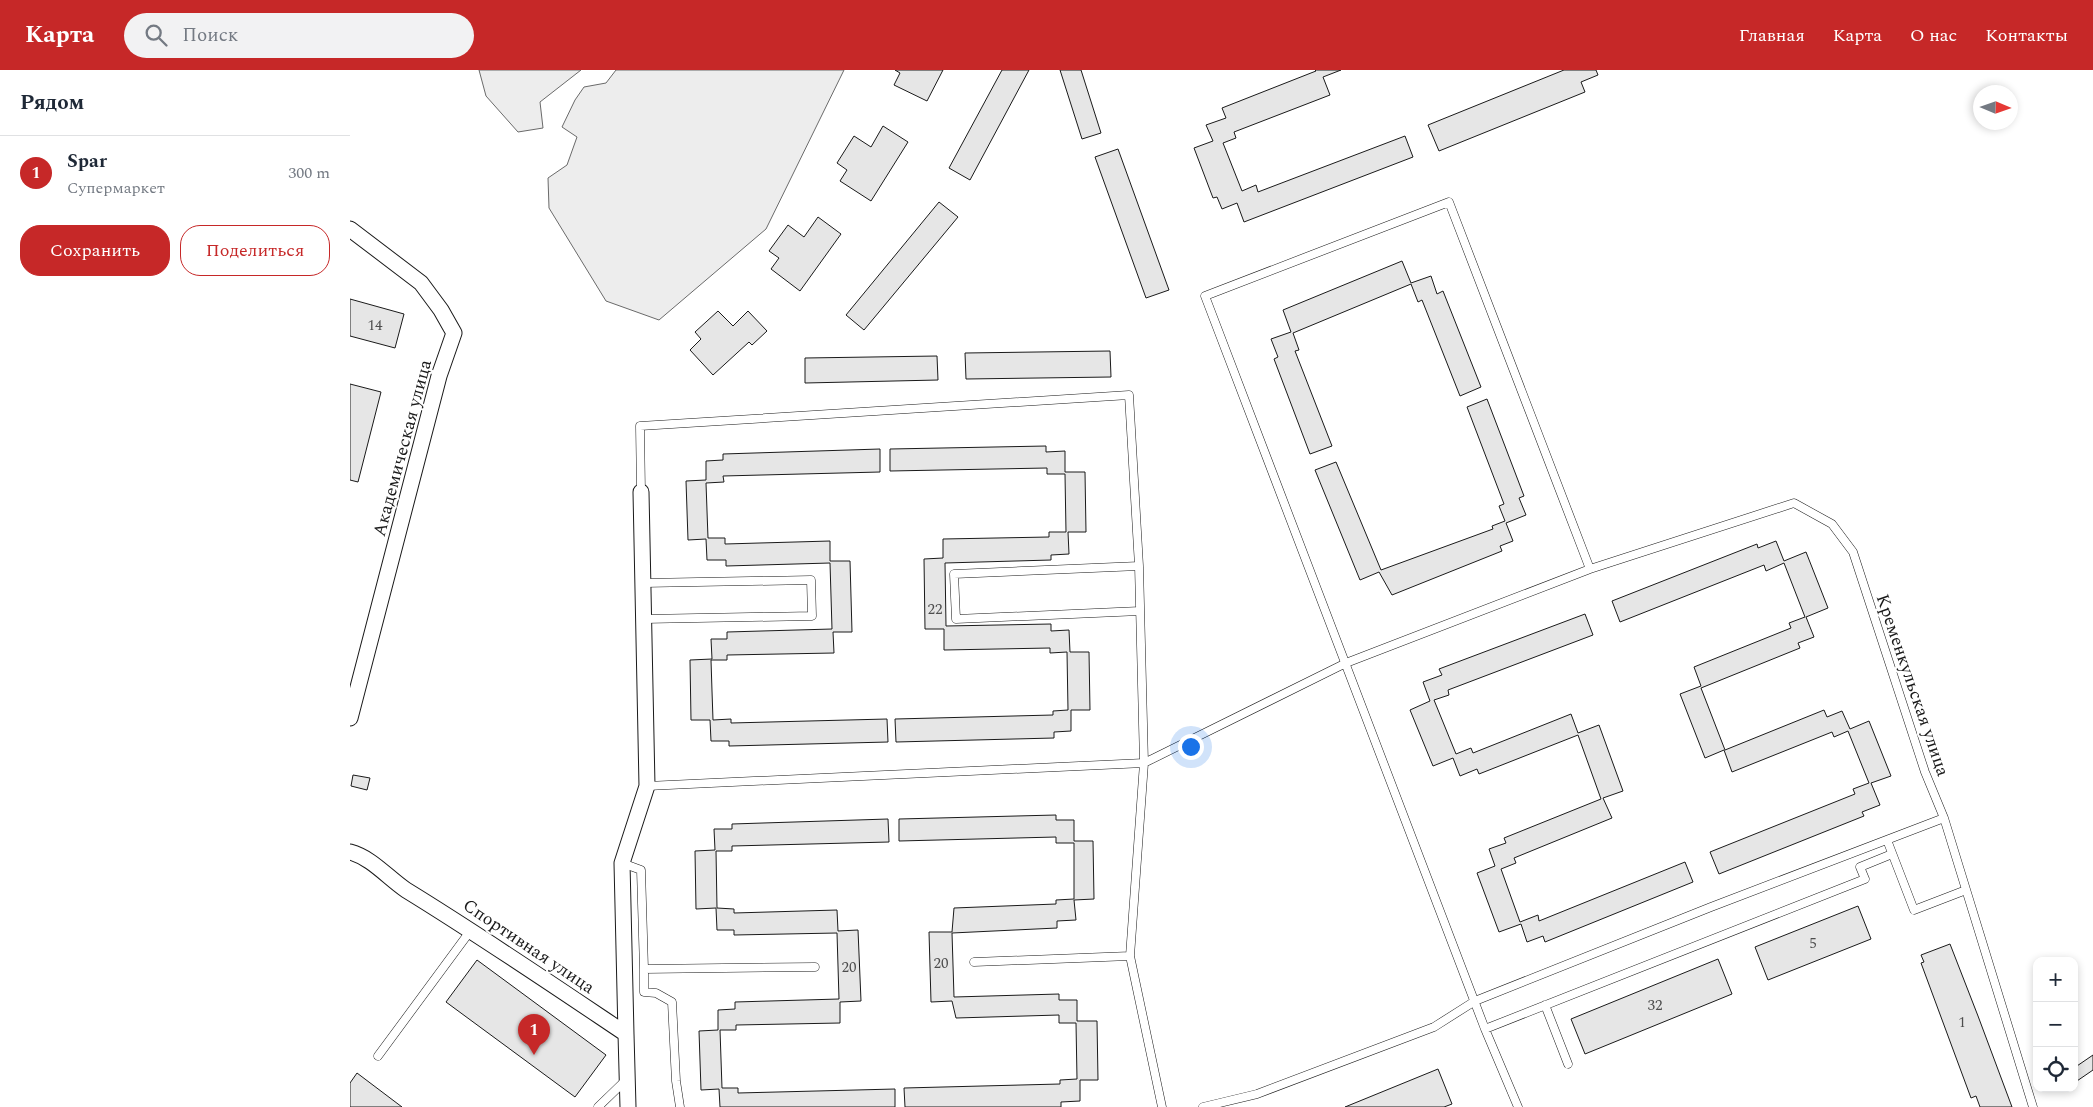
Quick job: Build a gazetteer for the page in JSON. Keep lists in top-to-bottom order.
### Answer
{
  "streets": {
    "street": ["Академическая улица", "Спортивная улица"],
    "lane": ["Кременкульская улица"]
  },
  "house_numbers": [
    "14",
    "22",
    "5",
    "20",
    "20",
    "32",
    "1"
  ],
  "north": "right",
  "page": {
    "header": "Карта",
    "search": "Поиск",
    "nav": [
      "Главная",
      "Карта",
      "О нас",
      "Контакты"
    ],
    "heading": "Рядом",
    "list": [
      {
        "mark": "1",
        "name": "Spar",
        "note": "Супермаркет",
        "value": "300 m"
      }
    ],
    "buttons": ["Сохранить", "Поделиться"],
    "map_buttons": ["+", "−"],
    "pins": "1"
  }
}
